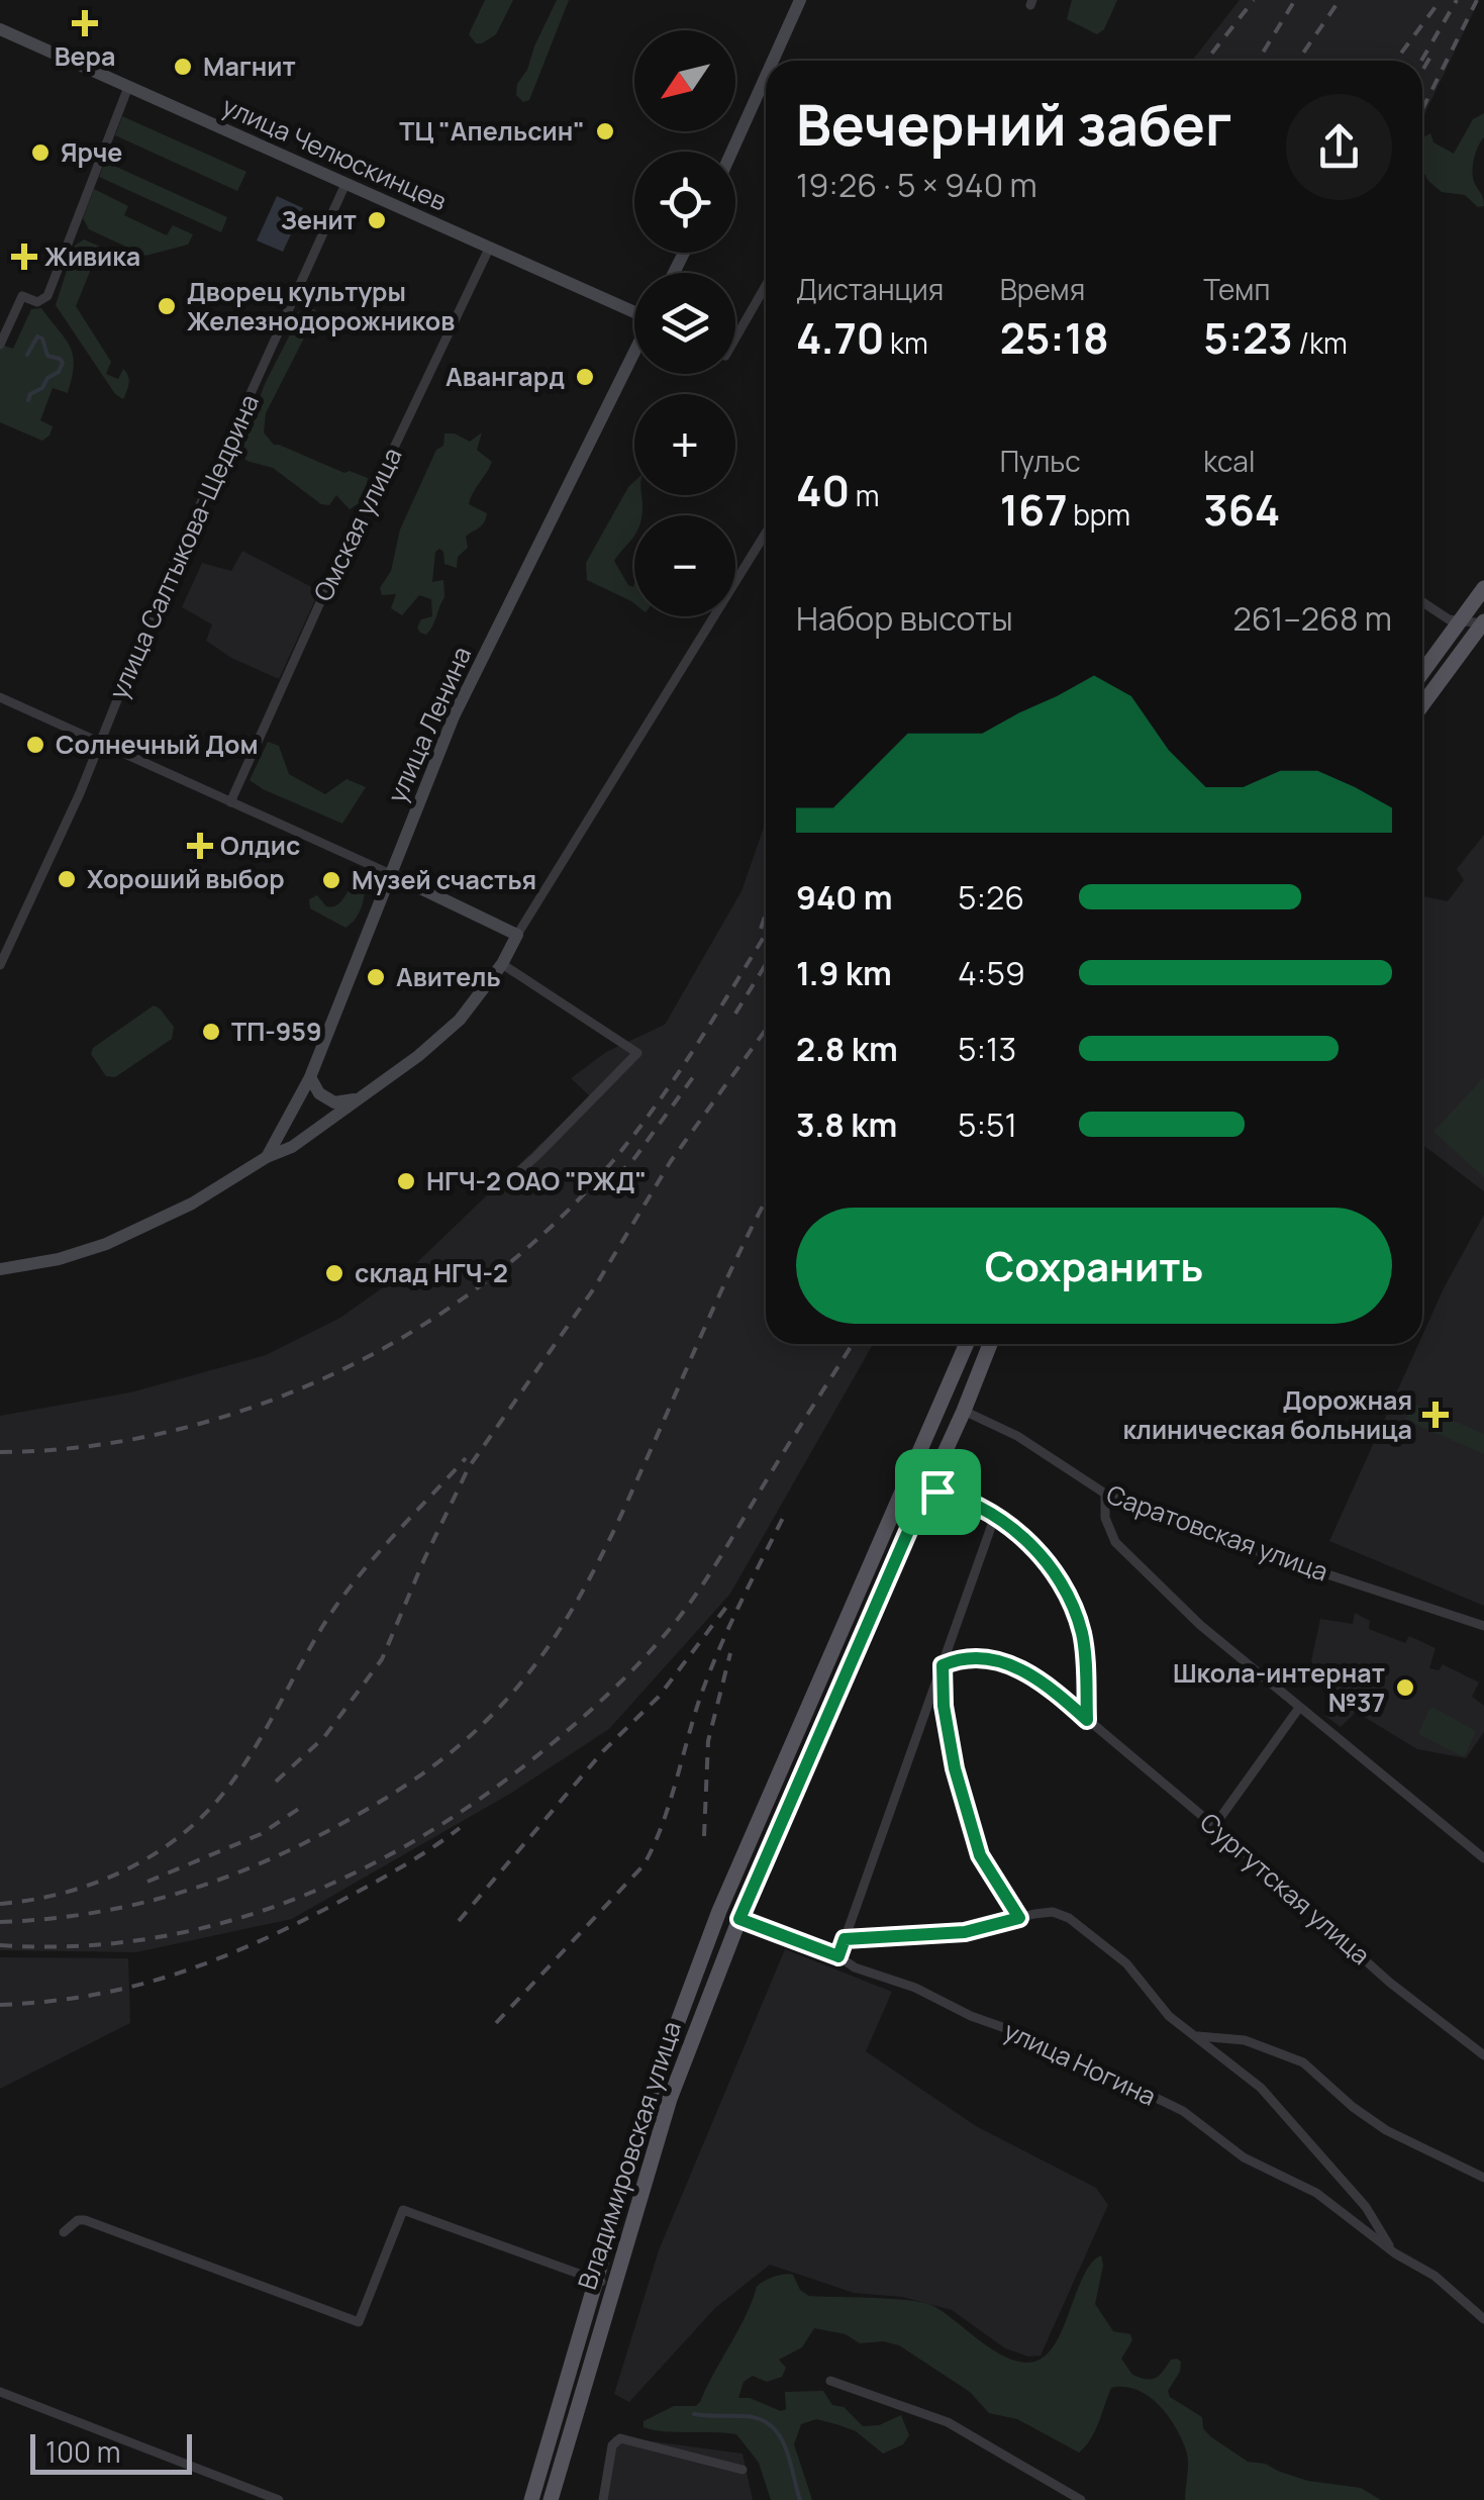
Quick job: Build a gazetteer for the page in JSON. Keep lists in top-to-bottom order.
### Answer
{
  "streets": {
    "main road": ["Владимировская улица"],
    "street": [
      "улица Челюскинцев",
      "Омская улица",
      "улица Салтыкова-Щедрина",
      "улица Ленина",
      "Саратовская улица",
      "Сургутская улица",
      "улица Ногина"
    ]
  },
  "crossings": [
    ["улица Челюскинцев", "Омская улица"],
    ["улица Челюскинцев", "улица Салтыкова-Щедрина"],
    ["Саратовская улица", "Владимировская улица"],
    ["улица Ногина", "Владимировская улица"]
  ],
  "places": {
    "health": [
      "Вера",
      "Живика",
      "Олдис",
      "Дорожная клиническая больница"
    ],
    "other": [
      "Магнит",
      "ТЦ \"Апельсин\"",
      "Ярче",
      "Зенит",
      "Дворец культуры Железнодорожников",
      "Авангард",
      "Солнечный Дом",
      "Хороший выбор",
      "Музей счастья",
      "Авитель",
      "ТП-959",
      "НГЧ-2 ОАО \"РЖД\"",
      "склад НГЧ-2",
      "Школа-интернат №37"
    ]
  },
  "scale_bar": "100 m",
  "north": "bottom left",
  "page": {
    "map_buttons": ["+", "−"],
    "heading": ["Вечерний забег", "19:26 · 5 × 940 m"],
    "stats": [
      ["Дистанция", "4.70 km"],
      ["Время", "25:18"],
      ["Темп", "5:23 /km"],
      ["40 m"],
      ["Пульс", "167 bpm"],
      ["kcal", "364"]
    ],
    "chart": ["Набор высоты", "261–268 m"],
    "list": [
      {
        "name": "940 m",
        "note": "5:26"
      },
      {
        "name": "1.9 km",
        "note": "4:59"
      },
      {
        "name": "2.8 km",
        "note": "5:13"
      },
      {
        "name": "3.8 km",
        "note": "5:51"
      }
    ],
    "buttons": "Сохранить",
    "scale": "100 m"
  }
}
